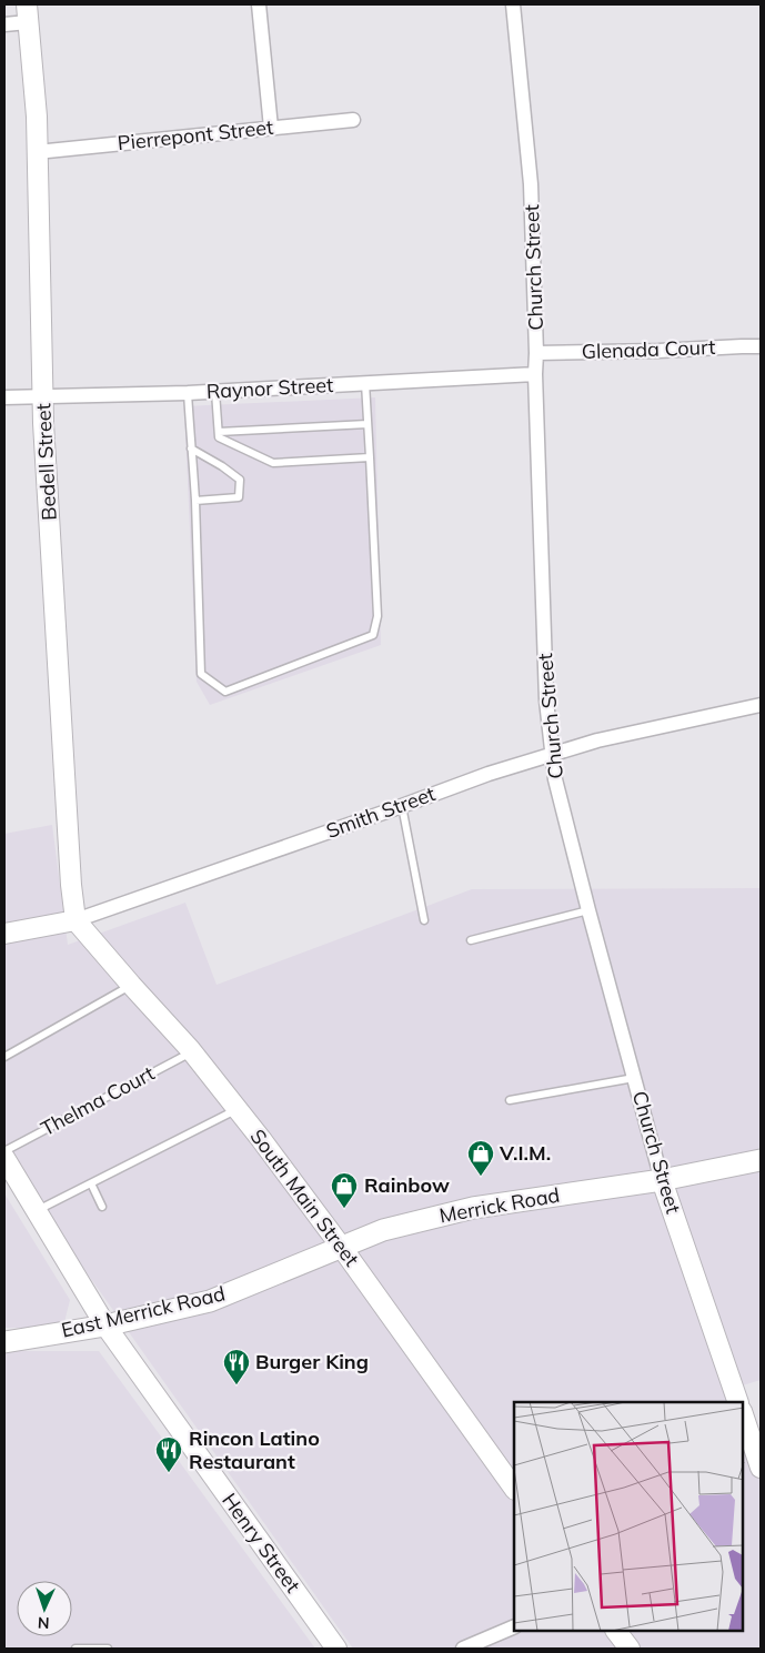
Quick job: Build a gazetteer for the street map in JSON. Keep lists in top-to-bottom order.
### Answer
{
  "streets": {
    "main road": ["Merrick Road", "East Merrick Road"],
    "street": [
      "Pierrepont Street",
      "Church Street",
      "Glenada Court",
      "Raynor Street",
      "Bedell Street",
      "Smith Street",
      "South Main Street",
      "Henry Street"
    ],
    "lane": ["Thelma Court"]
  },
  "crossings": [
    ["Pierrepont Street", "Bedell Street"],
    ["Church Street", "Glenada Court"],
    ["Church Street", "Raynor Street"],
    ["Church Street", "Smith Street"],
    ["Church Street", "Merrick Road"],
    ["Raynor Street", "Bedell Street"],
    ["Bedell Street", "Smith Street"],
    ["Bedell Street", "South Main Street"],
    ["Smith Street", "South Main Street"],
    ["Thelma Court", "South Main Street"],
    ["South Main Street", "Merrick Road"],
    ["South Main Street", "East Merrick Road"],
    ["Merrick Road", "East Merrick Road"],
    ["East Merrick Road", "Henry Street"]
  ],
  "places": {
    "shop": ["V.I.M.", "Rainbow"],
    "restaurant": ["Burger King", "Rincon Latino Restaurant"]
  },
  "north": "bottom"
}
